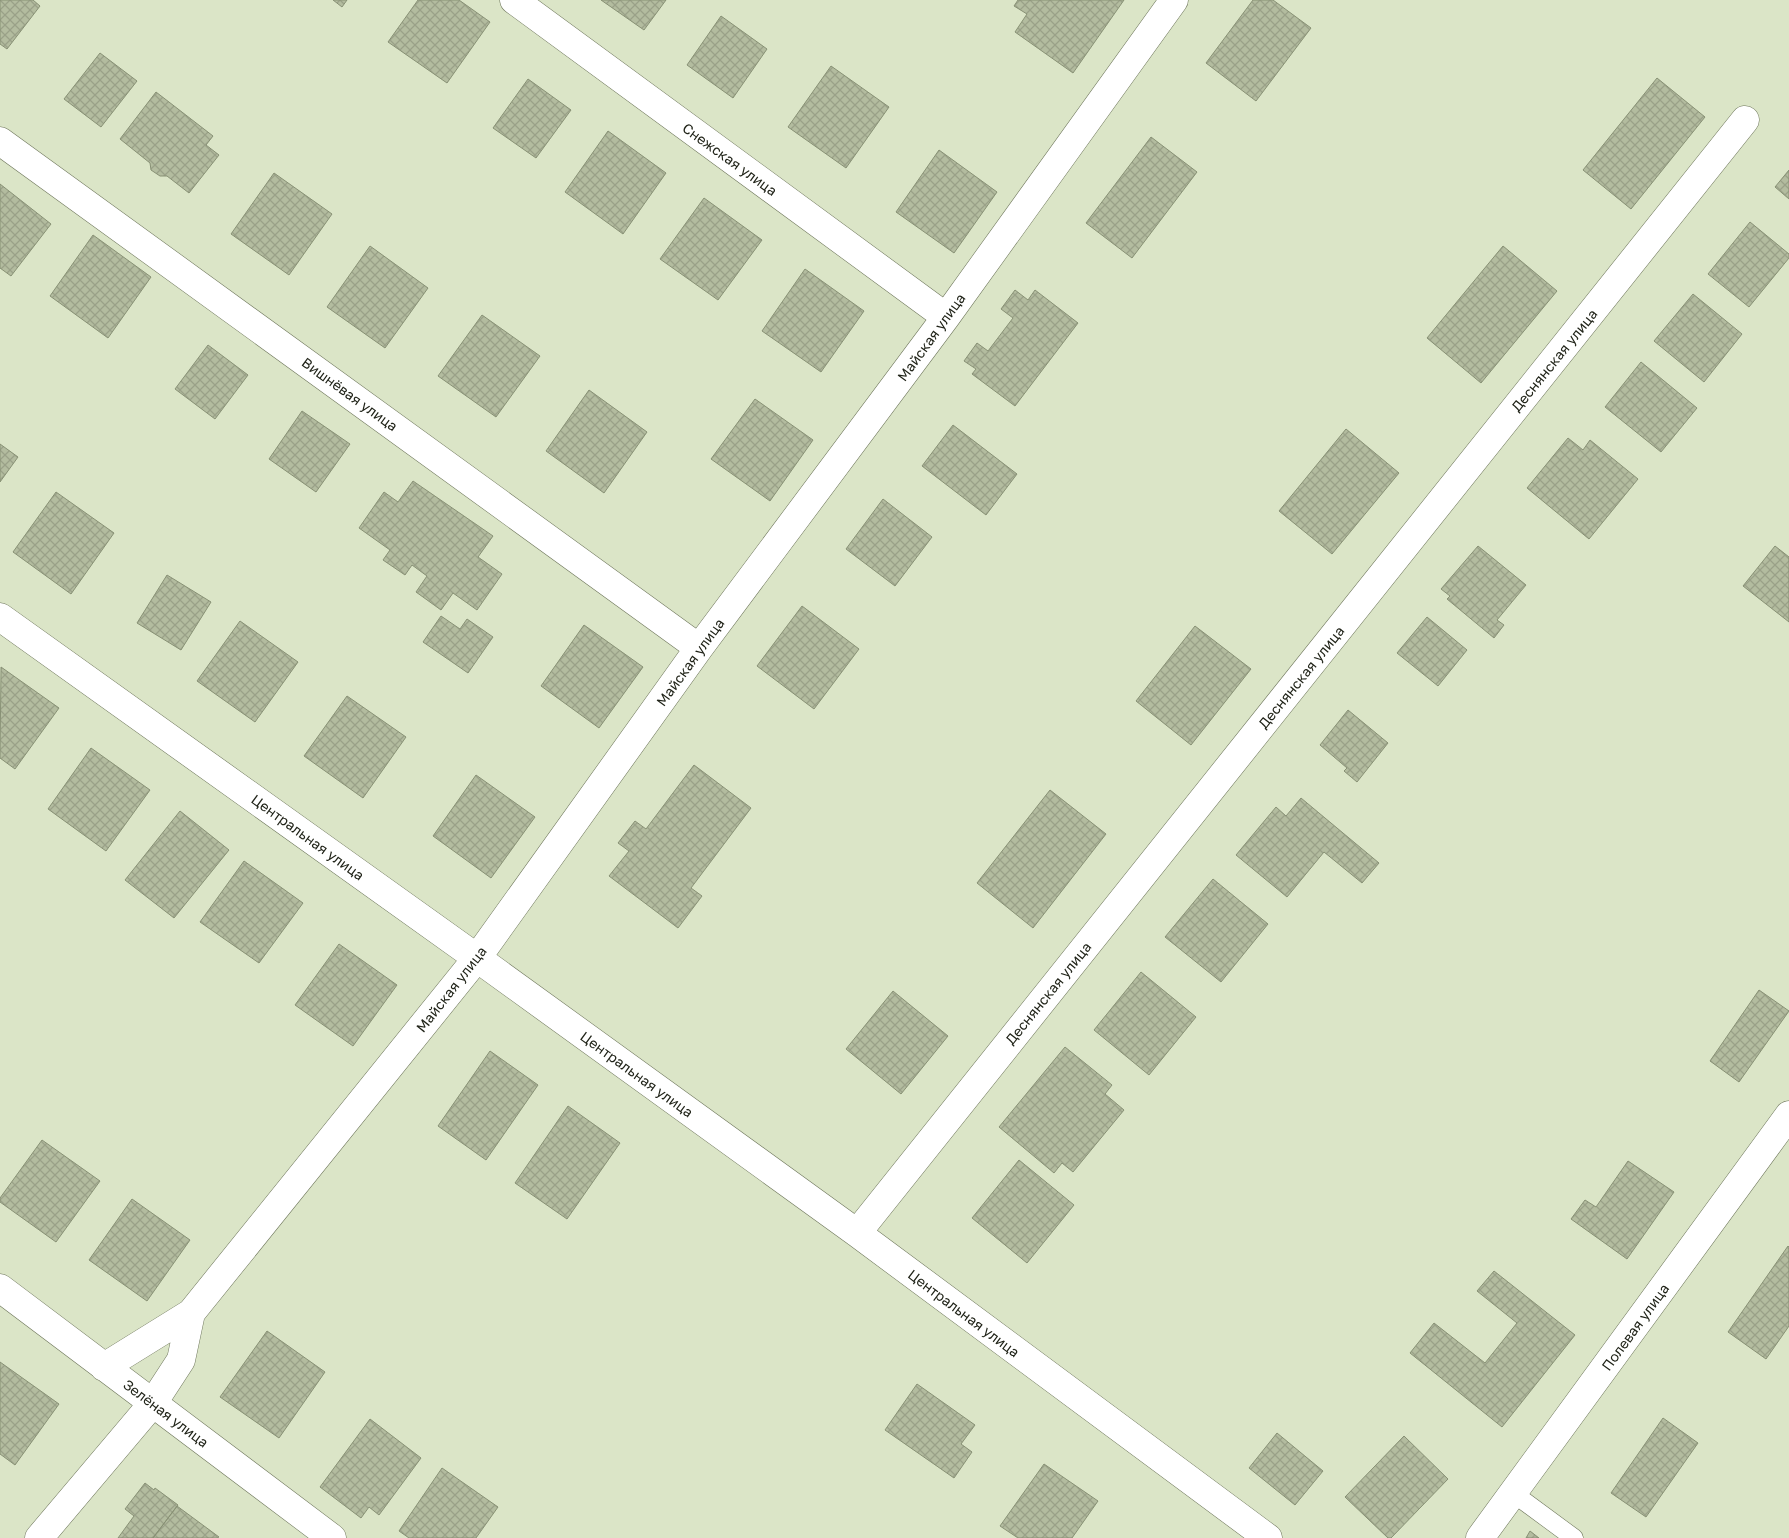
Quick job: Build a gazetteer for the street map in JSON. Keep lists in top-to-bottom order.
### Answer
{
  "streets": {
    "street": [
      "Снежская улица",
      "Майская улица",
      "Деснянская улица",
      "Вишнёвая улица",
      "Центральная улица",
      "Полевая улица",
      "Зелёная улица"
    ]
  },
  "crossings": [
    ["Снежская улица", "Майская улица"],
    ["Майская улица", "Вишнёвая улица"],
    ["Майская улица", "Центральная улица"],
    ["Деснянская улица", "Центральная улица"]
  ]
}
